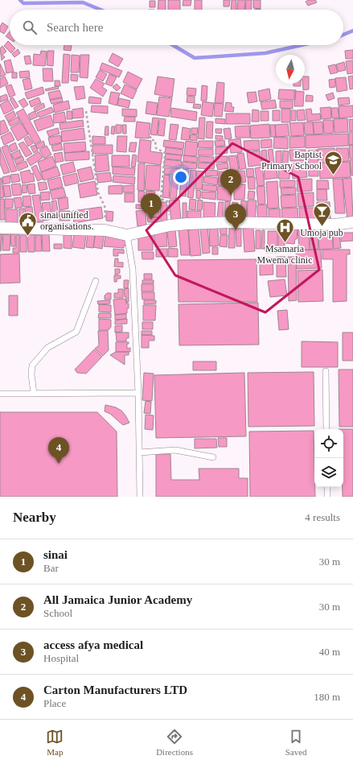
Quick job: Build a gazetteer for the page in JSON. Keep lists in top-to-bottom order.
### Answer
{
  "places": {
    "school or university": ["Baptist Primary School"],
    "bar": ["Umoja pub"],
    "public building": ["sinai unified organisations."],
    "hospital": ["Msamaria Mwema clinic"]
  },
  "north": "bottom",
  "page": {
    "search": "Search here",
    "pins": [
      "2",
      "1",
      "3",
      "4"
    ],
    "heading": ["Nearby", "4 results"],
    "list": [
      {
        "mark": "1",
        "name": "sinai",
        "note": "Bar",
        "value": "30 m"
      },
      {
        "mark": "2",
        "name": "All Jamaica Junior Academy",
        "note": "School",
        "value": "30 m"
      },
      {
        "mark": "3",
        "name": "access afya medical",
        "note": "Hospital",
        "value": "40 m"
      },
      {
        "mark": "4",
        "name": "Carton Manufacturers LTD",
        "note": "Place",
        "value": "180 m"
      }
    ],
    "nav": ["Map", "Directions", "Saved"]
  }
}
